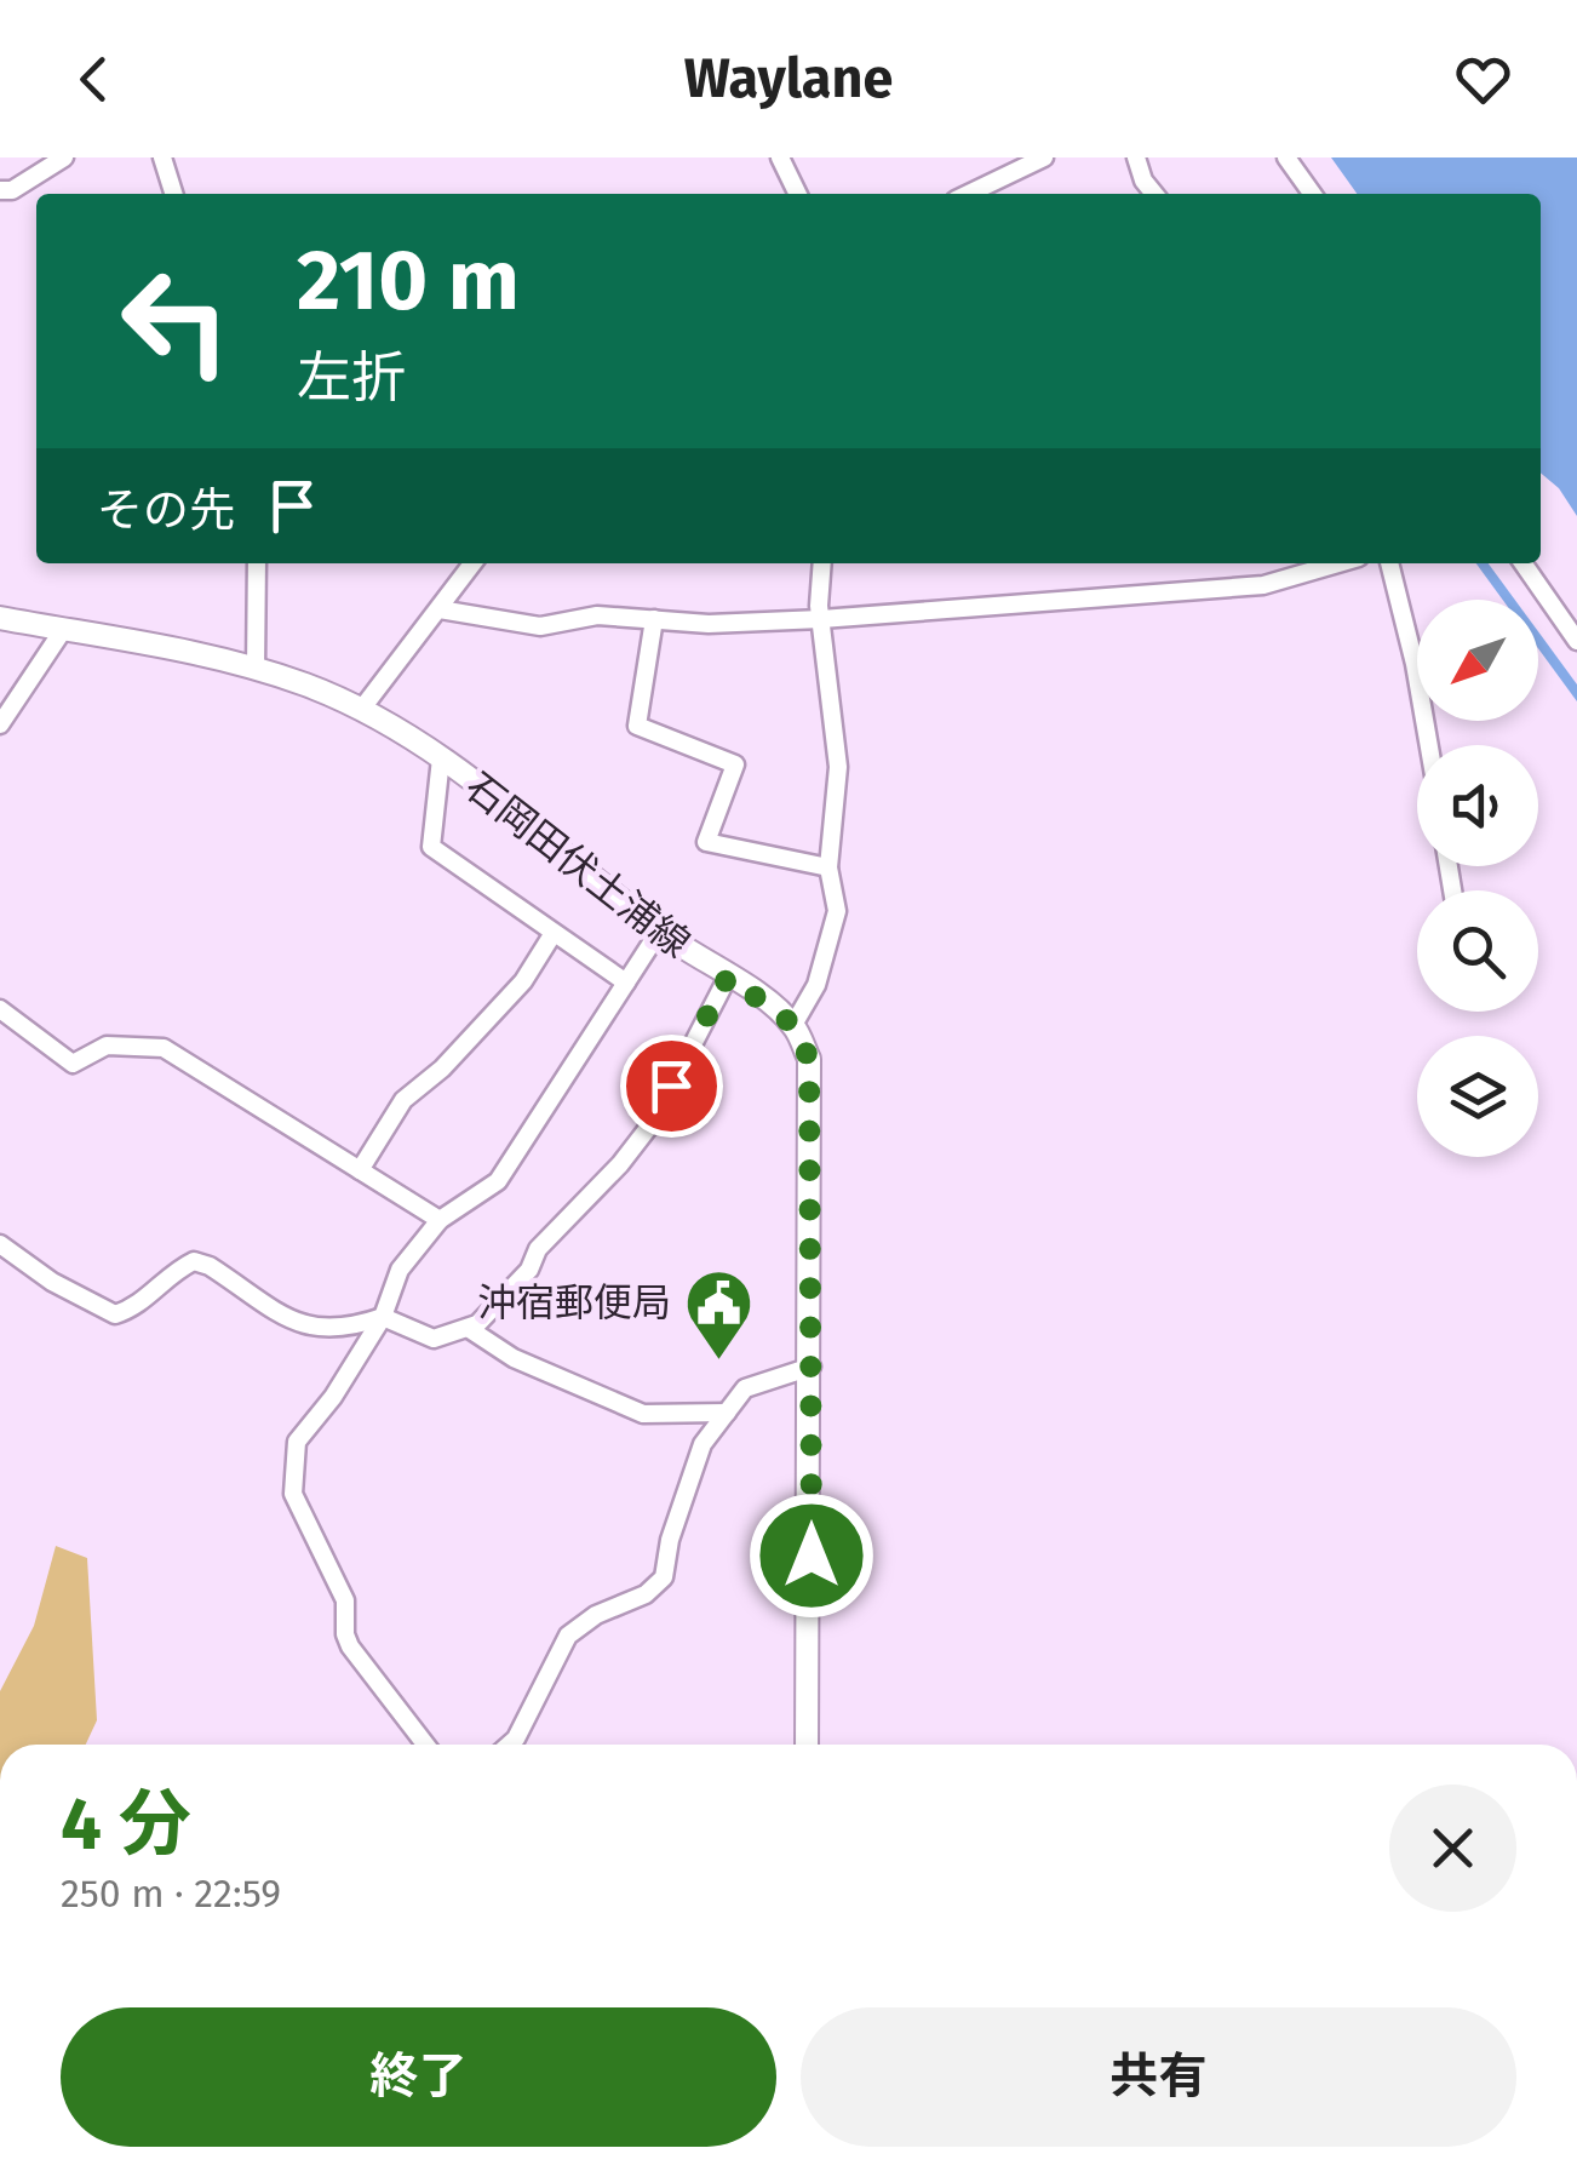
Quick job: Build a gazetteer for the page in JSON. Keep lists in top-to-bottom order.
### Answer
{
  "streets": {
    "main road": ["石岡田伏土浦線"]
  },
  "places": {
    "public building": ["沖宿郵便局"]
  },
  "north": "bottom left",
  "page": {
    "header": "Waylane",
    "turn": ["210 m", "左折"],
    "then": "その先",
    "heading": ["4 分", "250 m · 22:59"],
    "buttons": ["終了", "共有"]
  }
}
